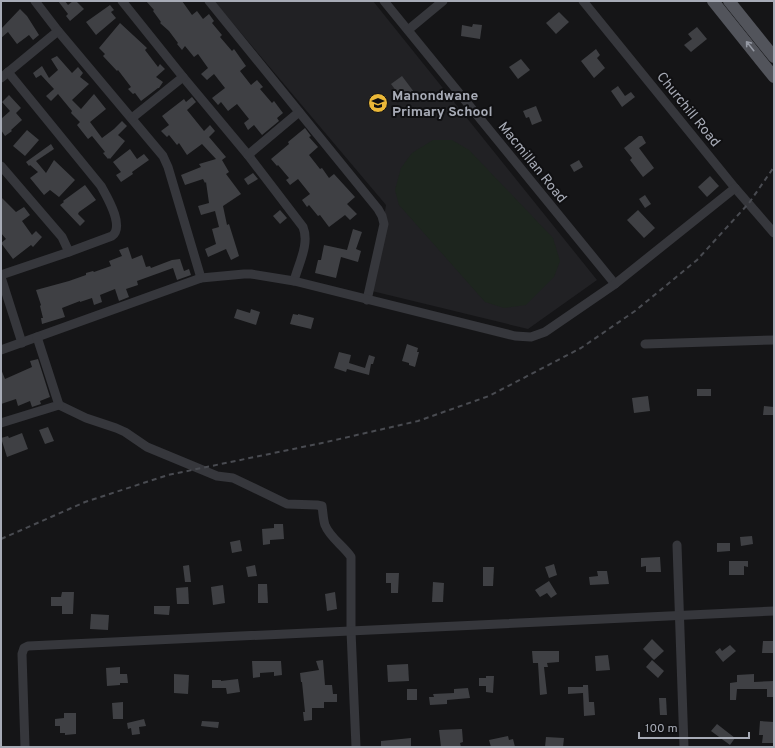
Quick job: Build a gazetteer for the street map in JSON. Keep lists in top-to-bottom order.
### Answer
{
  "streets": {
    "street": ["Churchill Road", "Macmillan Road"]
  },
  "places": {
    "school or university": ["Manondwane Primary School"]
  },
  "scale_bar": "100 m"
}
